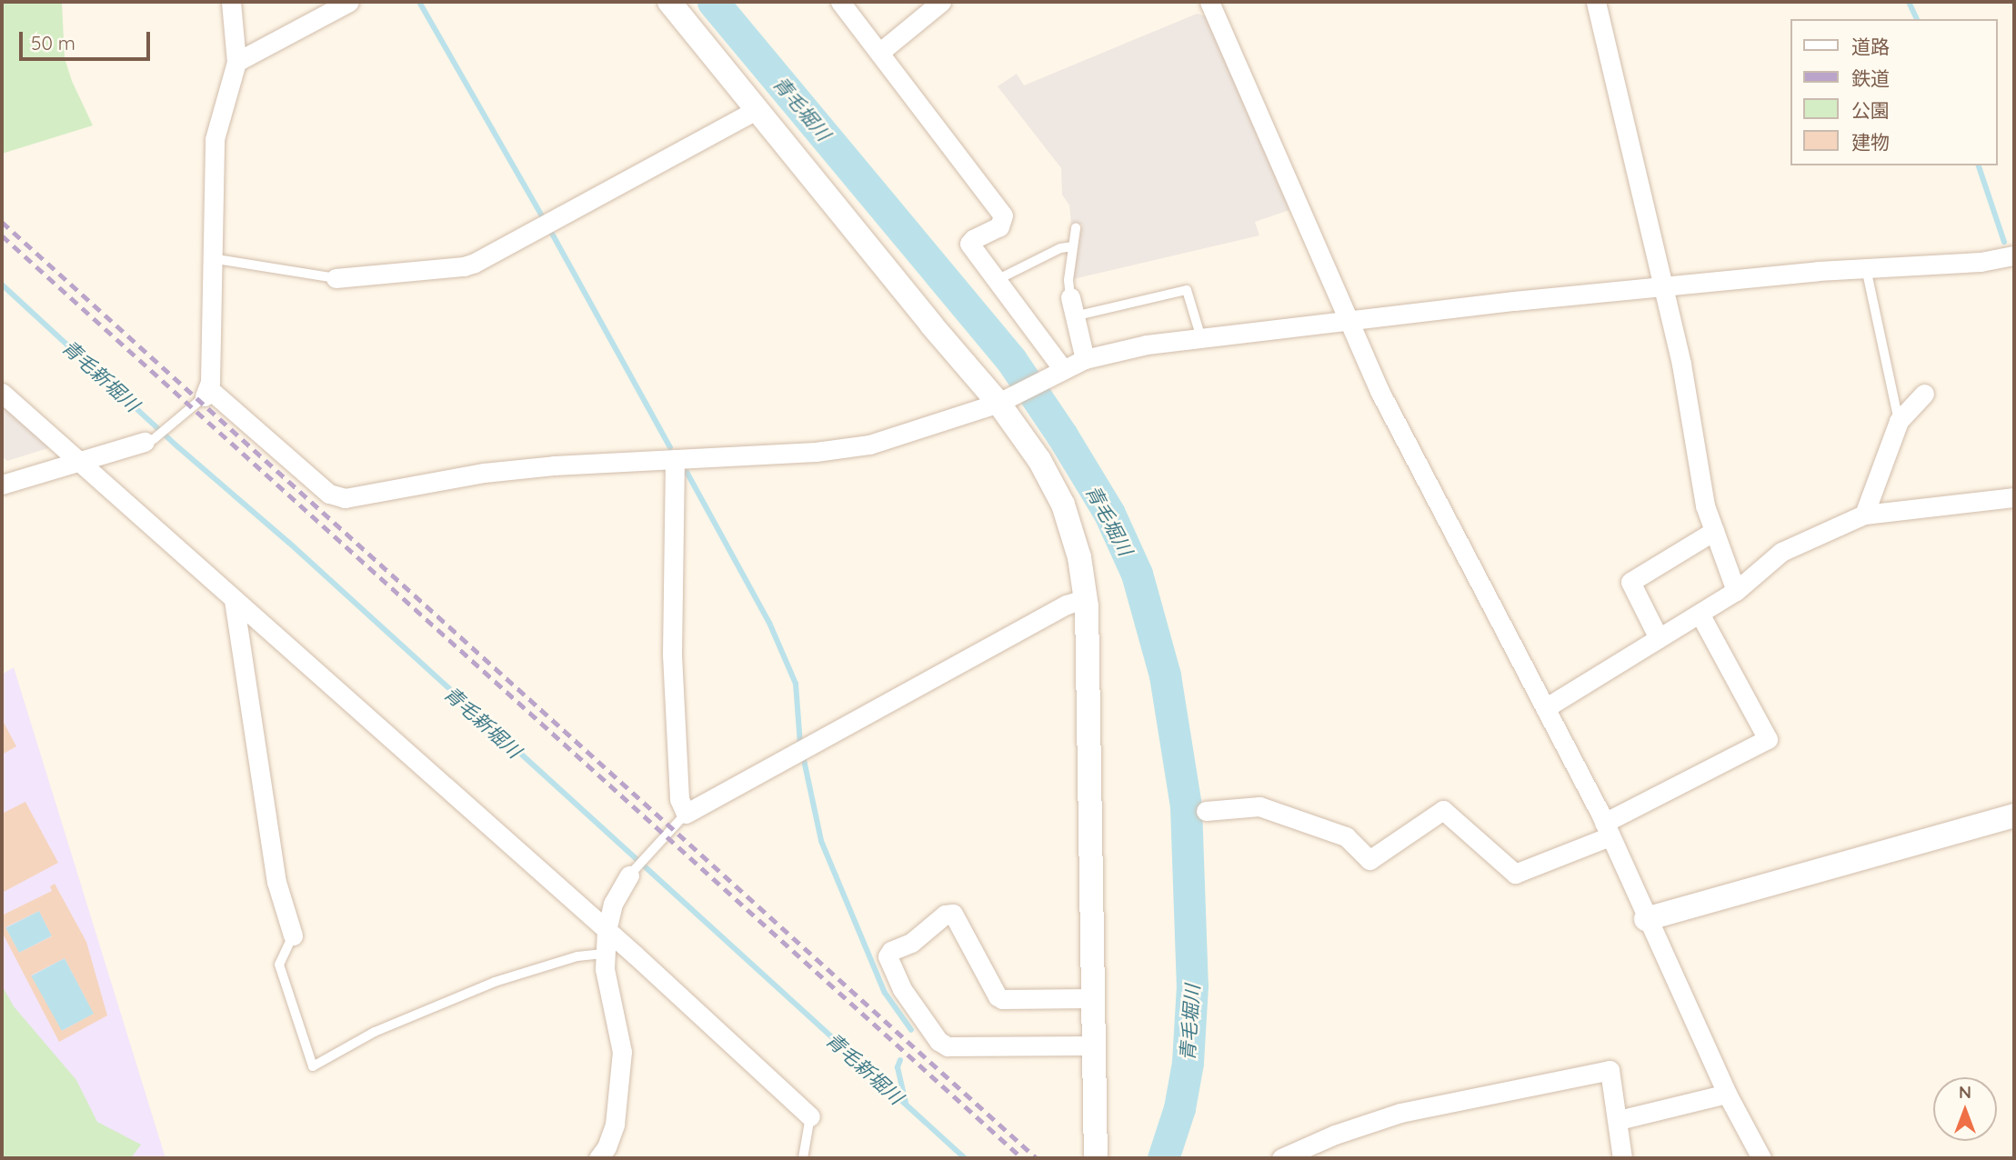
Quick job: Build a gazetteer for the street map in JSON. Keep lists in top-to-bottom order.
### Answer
{
  "water": ["青毛堀川", "青毛新堀川"],
  "legend": [
    "道路",
    "鉄道",
    "公園",
    "建物"
  ],
  "scale_bar": "50 m",
  "north": "top"
}
